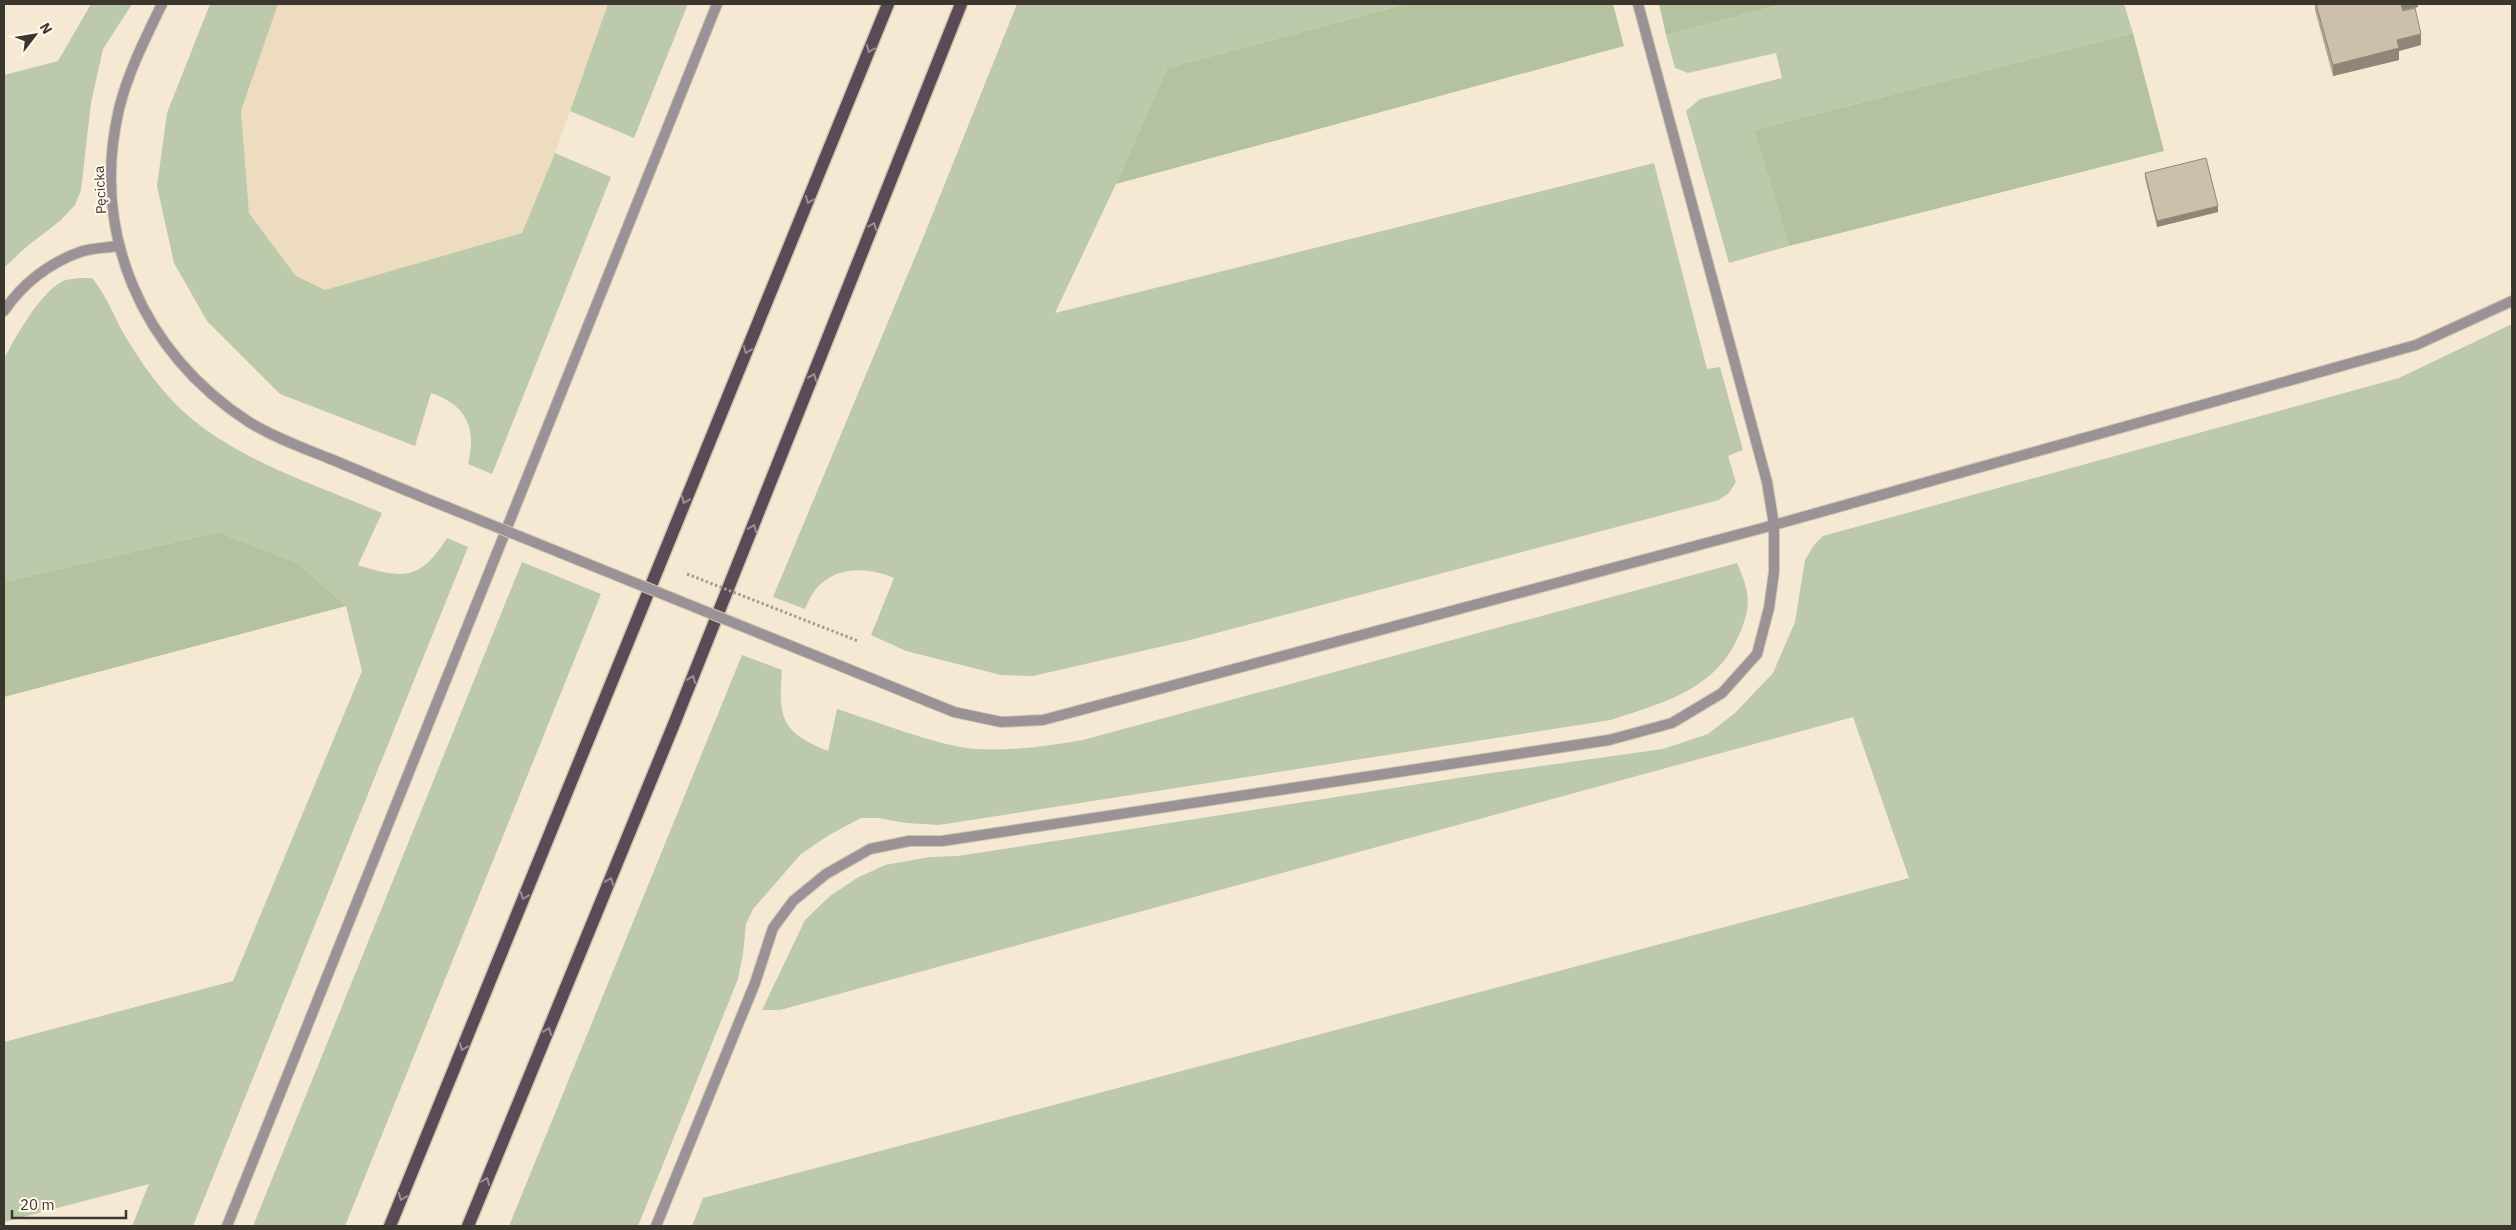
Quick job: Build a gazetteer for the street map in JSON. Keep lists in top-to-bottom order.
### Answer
{
  "streets": {
    "street": ["Pęcicka"]
  },
  "scale_bar": "20 m",
  "north": "top right"
}
